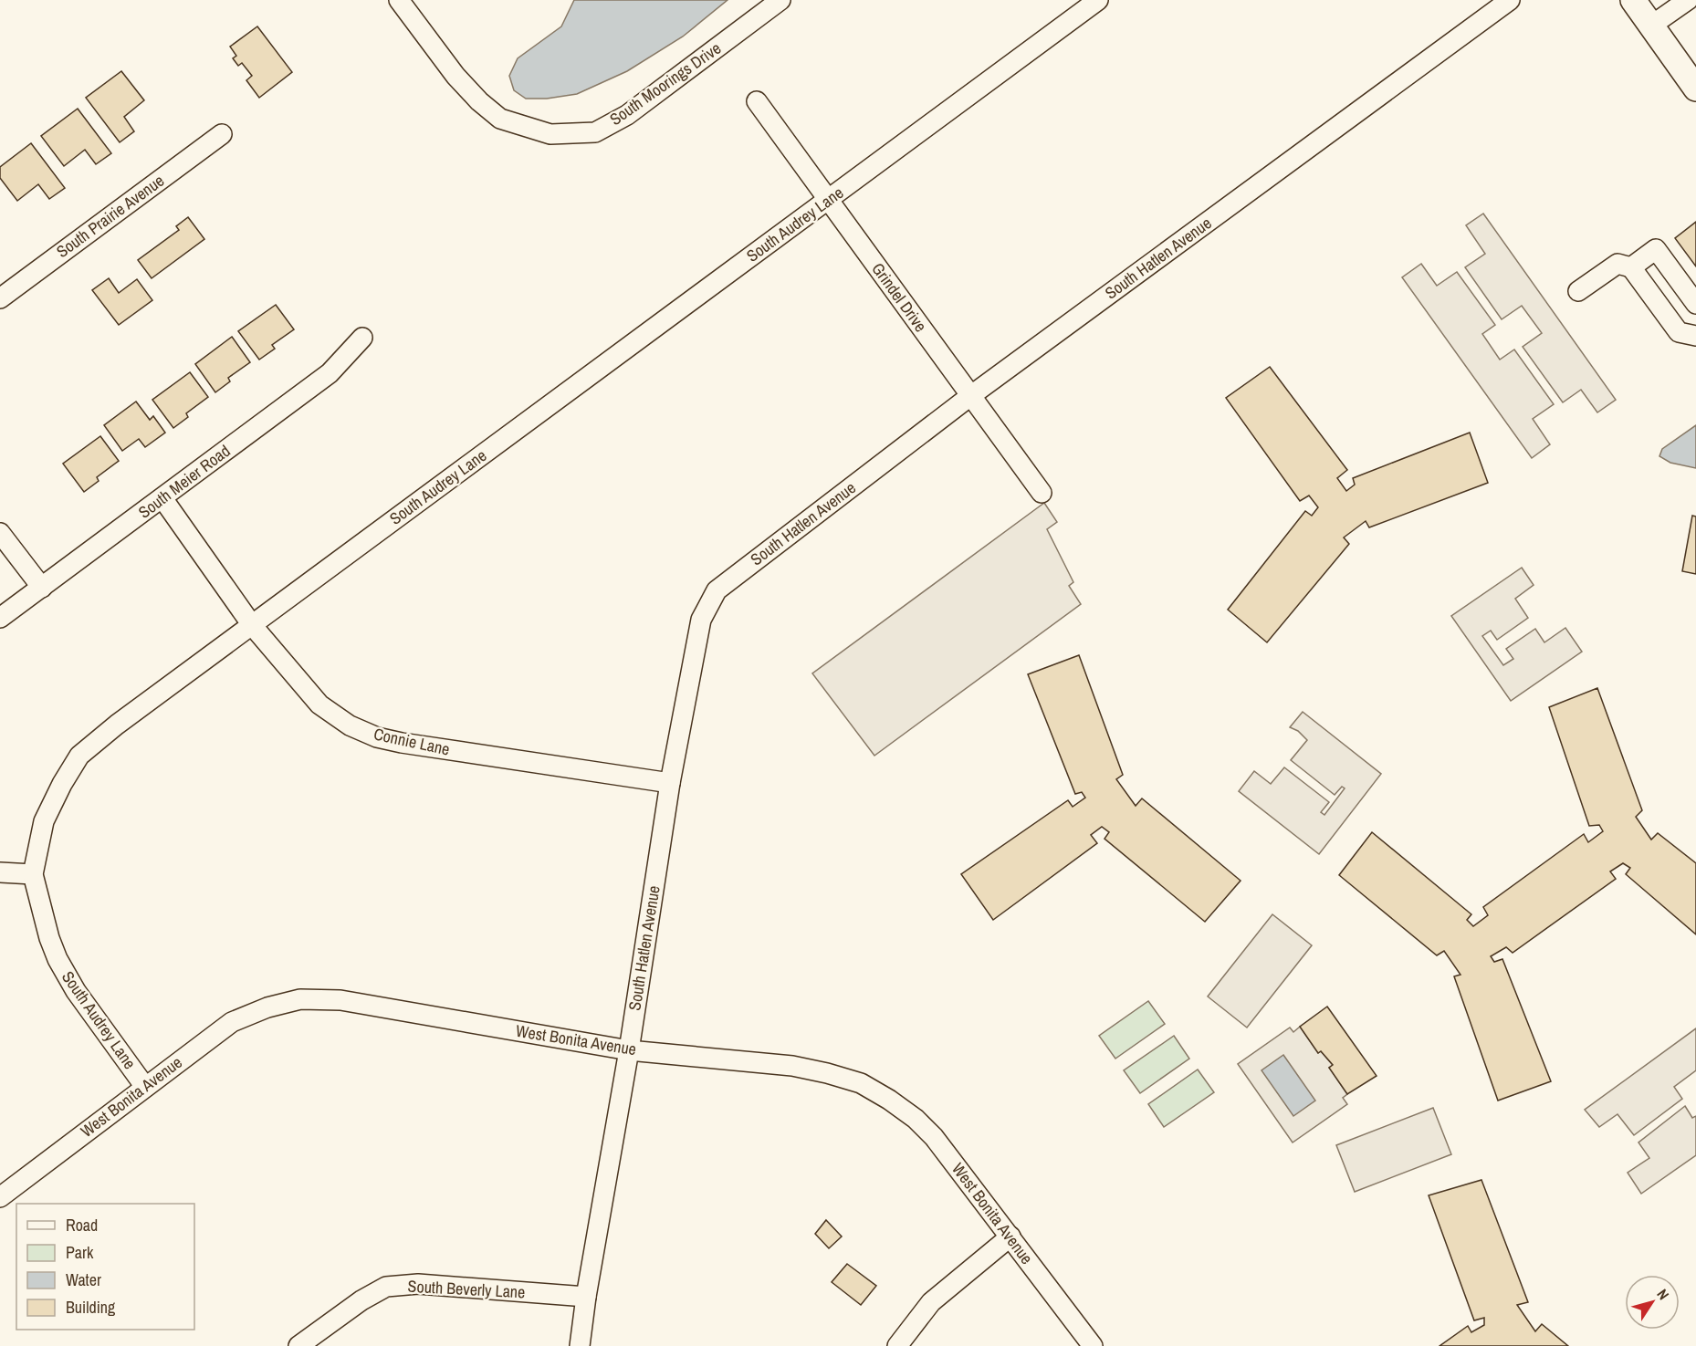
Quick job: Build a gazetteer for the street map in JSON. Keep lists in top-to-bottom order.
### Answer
{
  "streets": {
    "street": [
      "South Moorings Drive",
      "South Prairie Avenue",
      "South Audrey Lane",
      "South Hatlen Avenue",
      "Grindel Drive",
      "South Meier Road",
      "Connie Lane",
      "West Bonita Avenue",
      "South Beverly Lane"
    ]
  },
  "crossings": [
    ["South Audrey Lane", "Grindel Drive"],
    ["South Audrey Lane", "Connie Lane"],
    ["South Audrey Lane", "West Bonita Avenue"],
    ["South Hatlen Avenue", "Grindel Drive"],
    ["South Hatlen Avenue", "Connie Lane"],
    ["South Hatlen Avenue", "West Bonita Avenue"],
    ["South Hatlen Avenue", "South Beverly Lane"],
    ["South Meier Road", "Connie Lane"]
  ],
  "legend": [
    "Road",
    "Park",
    "Water",
    "Building"
  ],
  "north": "top right"
}
